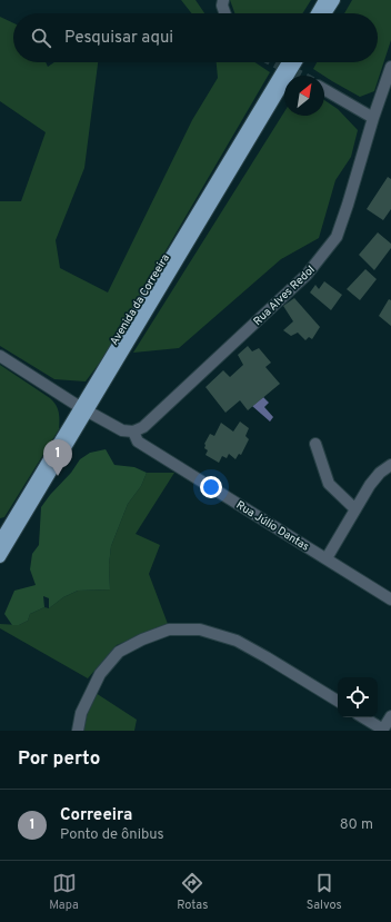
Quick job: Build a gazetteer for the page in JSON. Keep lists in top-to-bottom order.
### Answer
{
  "streets": {
    "main road": ["Avenida da Correeira"],
    "street": ["Rua Alves Redol", "Rua Júlio Dantas"]
  },
  "crossings": [
    ["Rua Alves Redol", "Rua Júlio Dantas"]
  ],
  "north": "top right",
  "page": {
    "search": "Pesquisar aqui",
    "pins": "1",
    "heading": "Por perto",
    "list": [
      {
        "mark": "1",
        "name": "Correeira",
        "note": "Ponto de ônibus",
        "value": "80 m"
      }
    ],
    "nav": ["Mapa", "Rotas", "Salvos"]
  }
}
